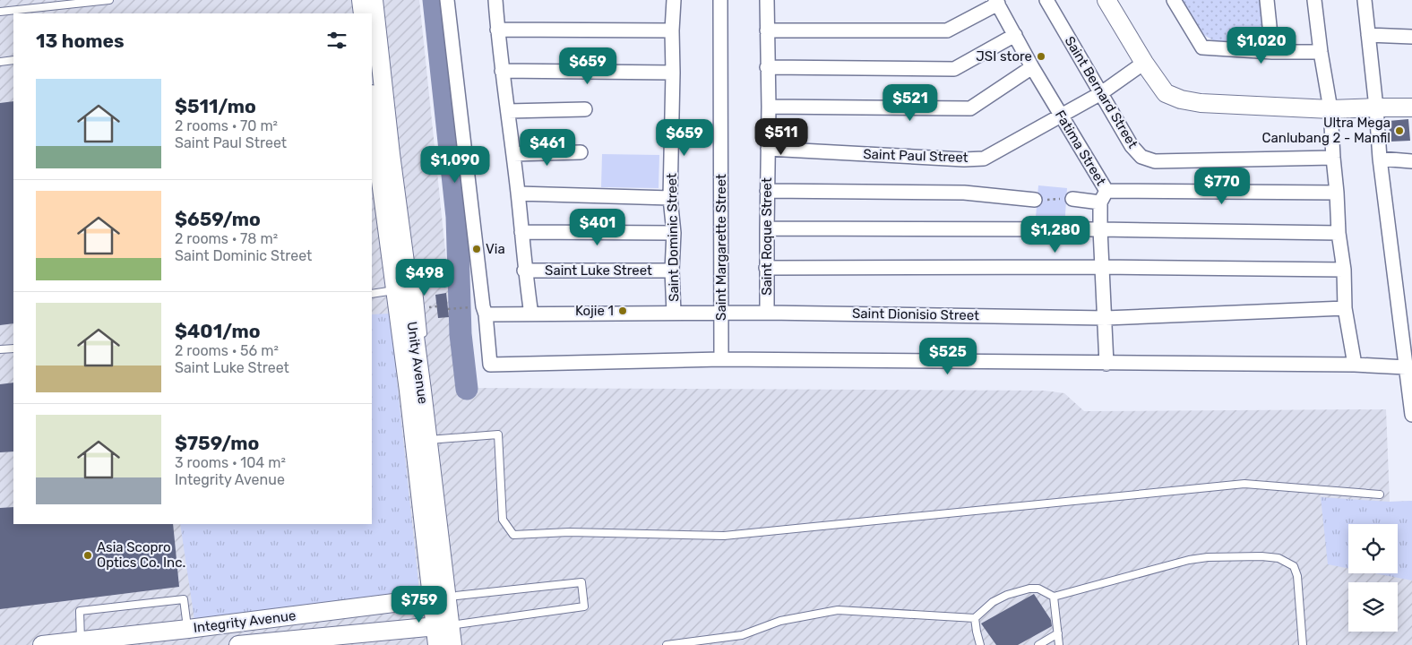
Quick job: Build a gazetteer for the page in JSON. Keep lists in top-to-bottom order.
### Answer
{
  "streets": {
    "street": [
      "Saint Bernard Street",
      "Fatima Street",
      "Saint Paul Street",
      "Saint Roque Street",
      "Saint Dominic Street",
      "Saint Margarette Street",
      "Saint Luke Street",
      "Saint Dionisio Street",
      "Unity Avenue",
      "Integrity Avenue"
    ]
  },
  "crossings": [
    ["Saint Bernard Street", "Saint Paul Street"],
    ["Fatima Street", "Saint Paul Street"],
    ["Fatima Street", "Saint Dionisio Street"],
    ["Saint Paul Street", "Saint Roque Street"],
    ["Saint Roque Street", "Saint Dionisio Street"],
    ["Saint Dominic Street", "Saint Luke Street"],
    ["Saint Dominic Street", "Saint Dionisio Street"],
    ["Saint Margarette Street", "Saint Dionisio Street"],
    ["Unity Avenue", "Integrity Avenue"]
  ],
  "places": [
    "JSI store",
    "Ultra Mega Canlubang 2 - Manfil",
    "Via",
    "Kojie 1",
    "Asia Scopro Optics Co. Inc."
  ],
  "page": {
    "heading": "13 homes",
    "price": [
      "$1,020",
      "$659",
      "$521",
      "$511",
      "$659",
      "$461",
      "$1,090",
      "$770",
      "$401",
      "$1,280",
      "$498",
      "$525",
      "$759"
    ],
    "list": [
      {
        "name": "$511/mo",
        "note": "2 rooms · 70 m² · Saint Paul Street"
      },
      {
        "name": "$659/mo",
        "note": "2 rooms · 78 m² · Saint Dominic Street"
      },
      {
        "name": "$401/mo",
        "note": "2 rooms · 56 m² · Saint Luke Street"
      },
      {
        "name": "$759/mo",
        "note": "3 rooms · 104 m² · Integrity Avenue"
      }
    ]
  }
}
